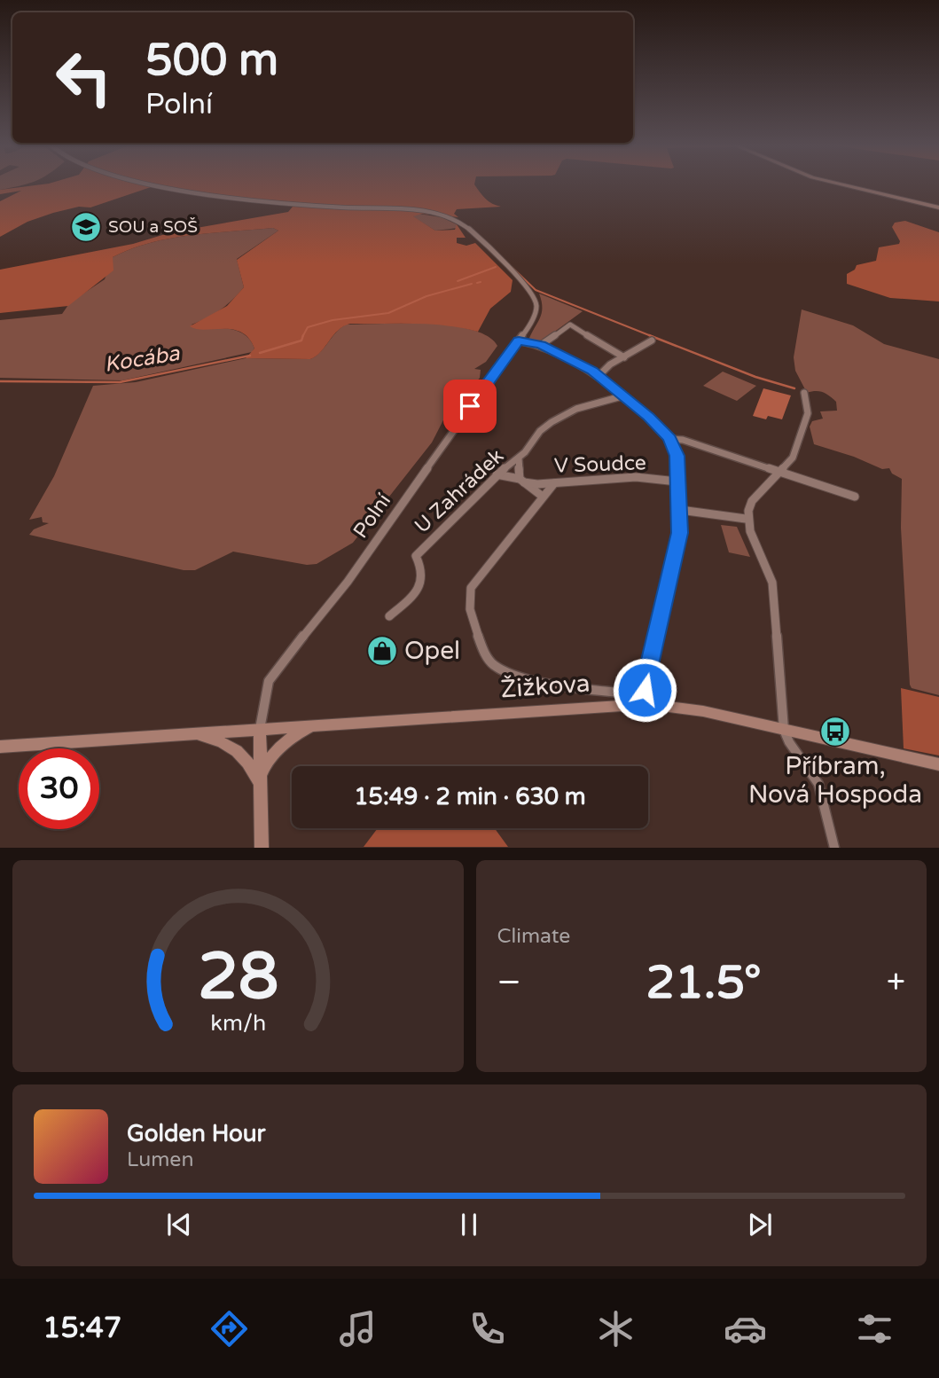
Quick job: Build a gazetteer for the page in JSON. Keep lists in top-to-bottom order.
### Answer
{
  "streets": {
    "main road": ["Žižkova"],
    "street": ["V Soudce", "U Zahrádek", "Polní"]
  },
  "crossings": [
    ["V Soudce", "U Zahrádek"],
    ["Polní", "Žižkova"]
  ],
  "water": ["Kocába"],
  "places": {
    "school or university": ["SOU a SOŠ"],
    "shop": ["Opel"],
    "bus stop": ["Příbram, Nová Hospoda"]
  },
  "page": {
    "turn": ["500 m", "Polní"],
    "limit": "30",
    "trip": "15:49 · 2 min · 630 m",
    "tile": "Climate",
    "heat": ["−", "21.5°", "+"],
    "song": ["Golden Hour", "Lumen"],
    "tabs": "15:47",
    "gauge": ["28", "km/h"]
  }
}
